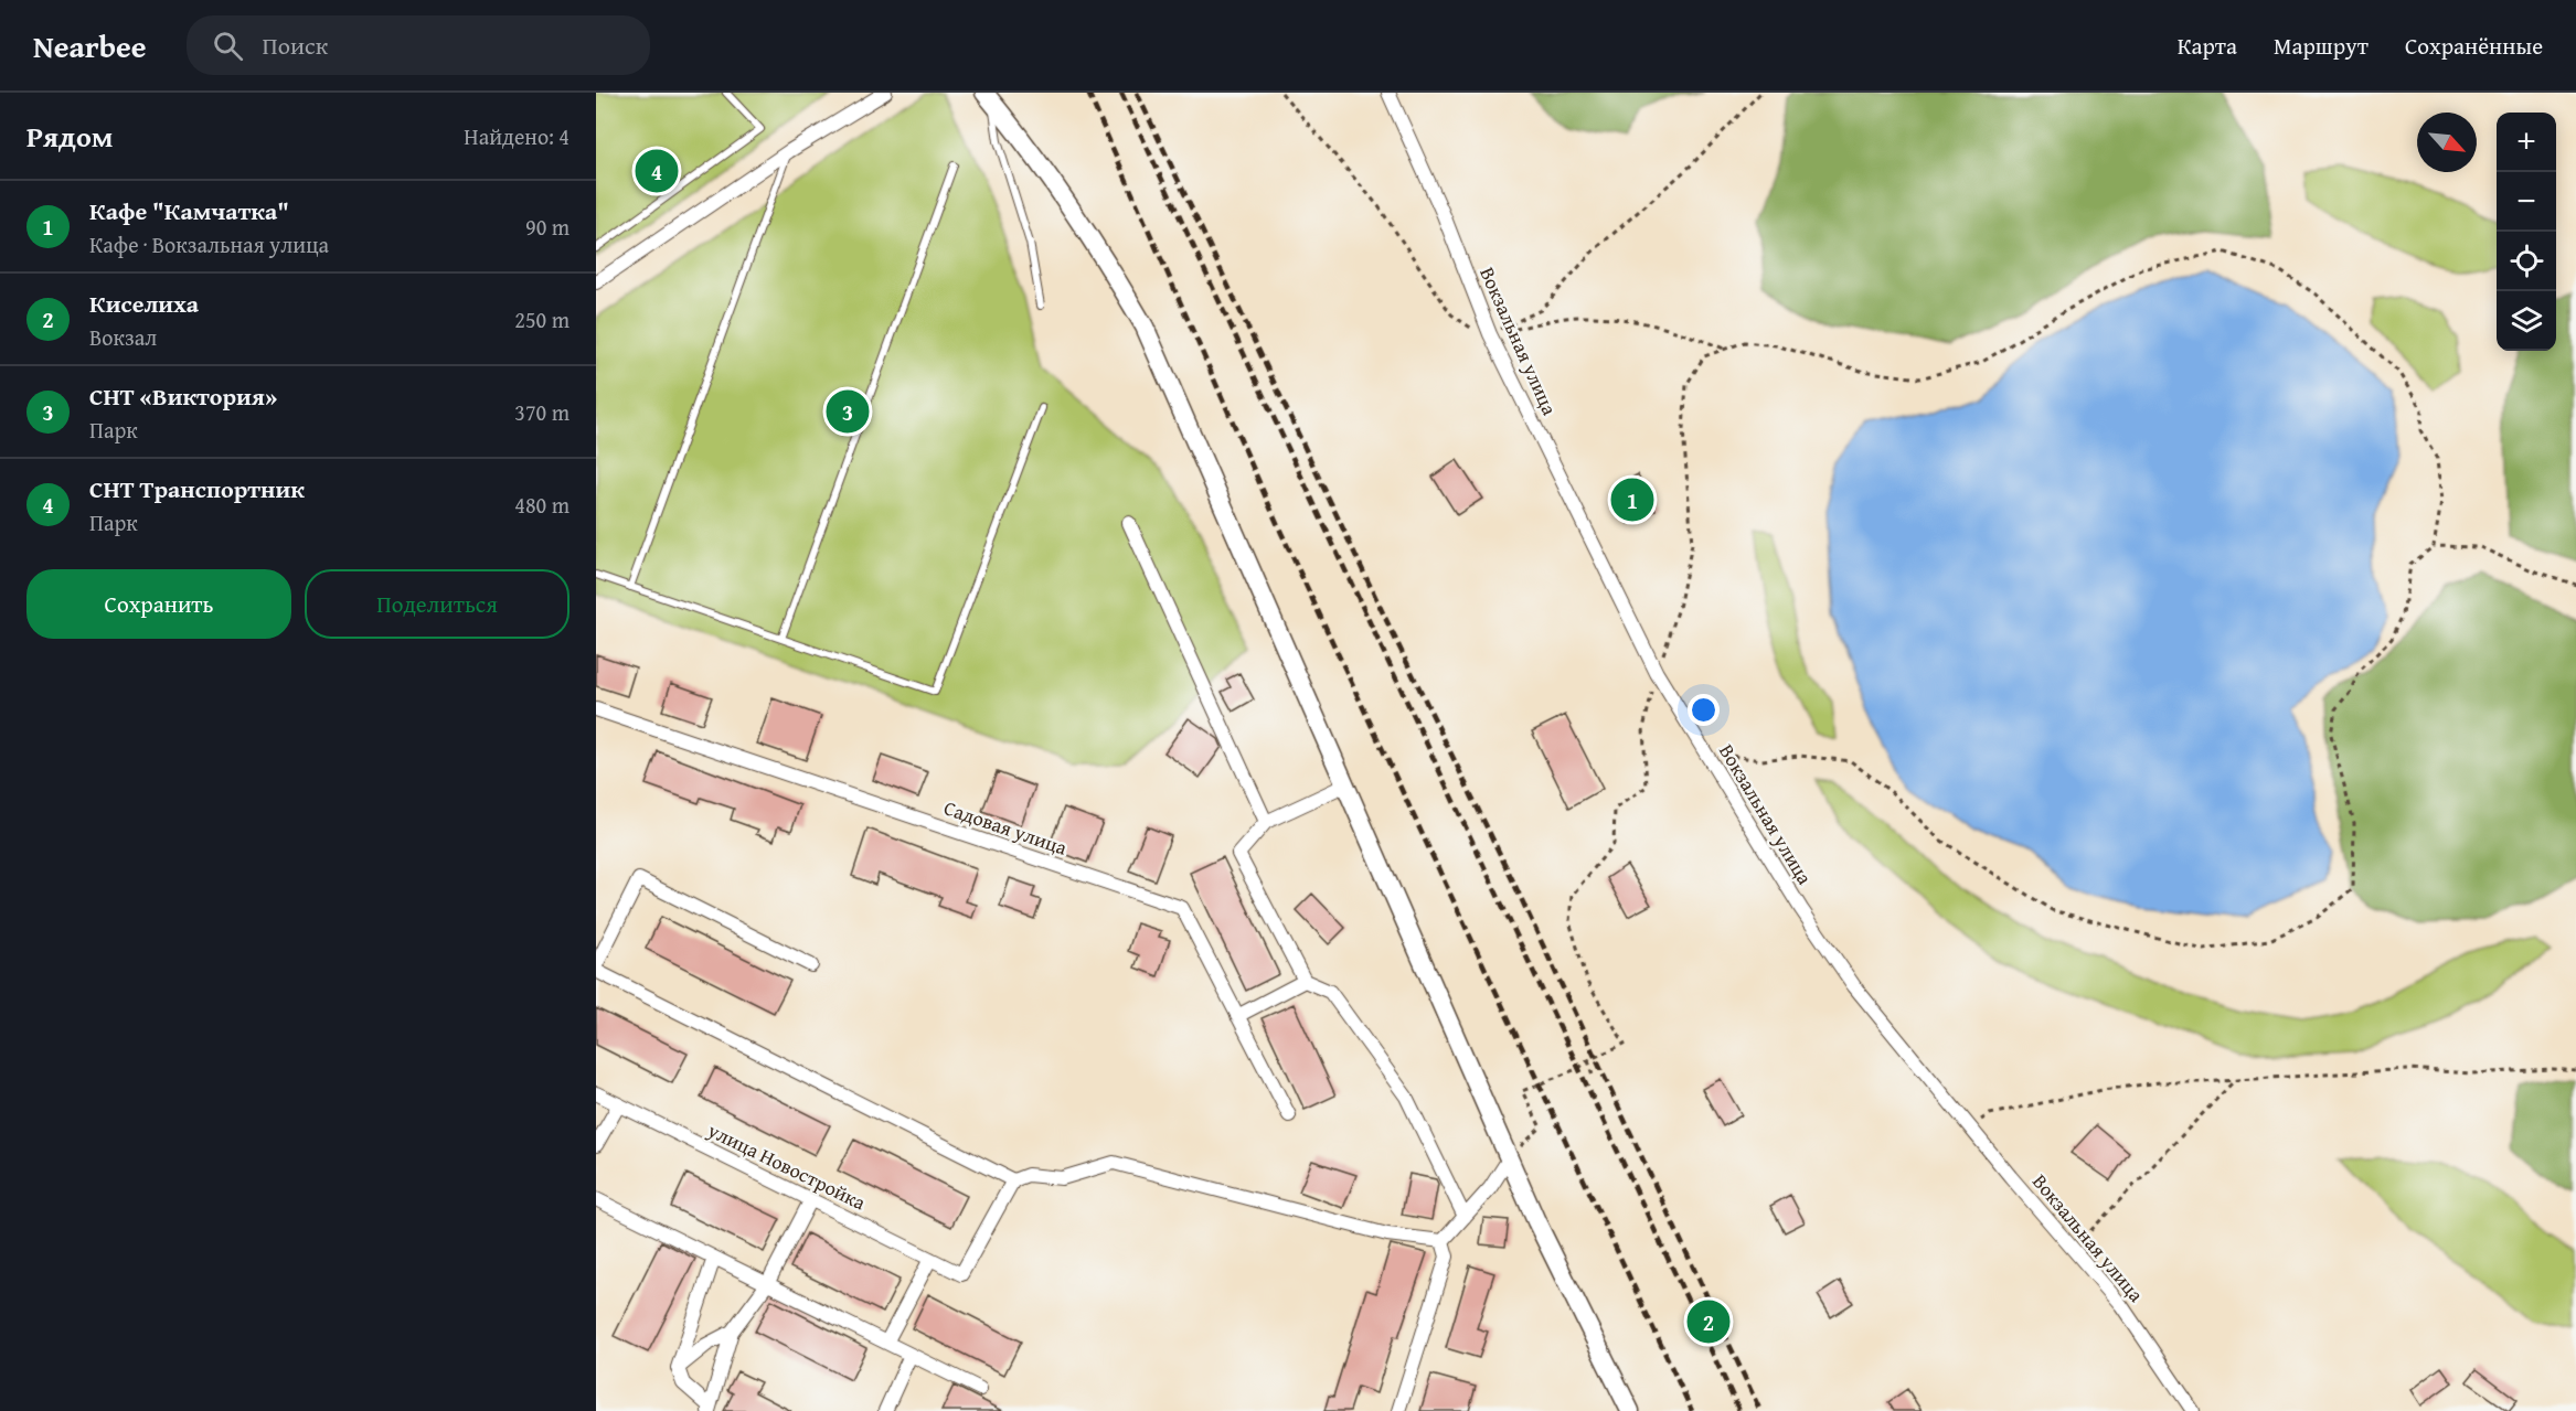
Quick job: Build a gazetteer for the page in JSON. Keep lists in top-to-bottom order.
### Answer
{
  "streets": {
    "street": ["Вокзальная улица", "Садовая улица", "улица Новостройка"]
  },
  "north": "bottom right",
  "page": {
    "header": "Nearbee",
    "search": "Поиск",
    "nav": ["Карта", "Маршрут", "Сохранённые"],
    "heading": ["Рядом", "Найдено: 4"],
    "map_buttons": ["+", "−"],
    "pins": [
      "4",
      "3",
      "1",
      "2"
    ],
    "list": [
      {
        "mark": "1",
        "name": "Кафе \"Камчатка\"",
        "note": "Кафе · Вокзальная улица",
        "value": "90 m"
      },
      {
        "mark": "2",
        "name": "Киселиха",
        "note": "Вокзал",
        "value": "250 m"
      },
      {
        "mark": "3",
        "name": "СНТ «Виктория»",
        "note": "Парк",
        "value": "370 m"
      },
      {
        "mark": "4",
        "name": "СНТ Транспортник",
        "note": "Парк",
        "value": "480 m"
      }
    ],
    "buttons": ["Сохранить", "Поделиться"]
  }
}
